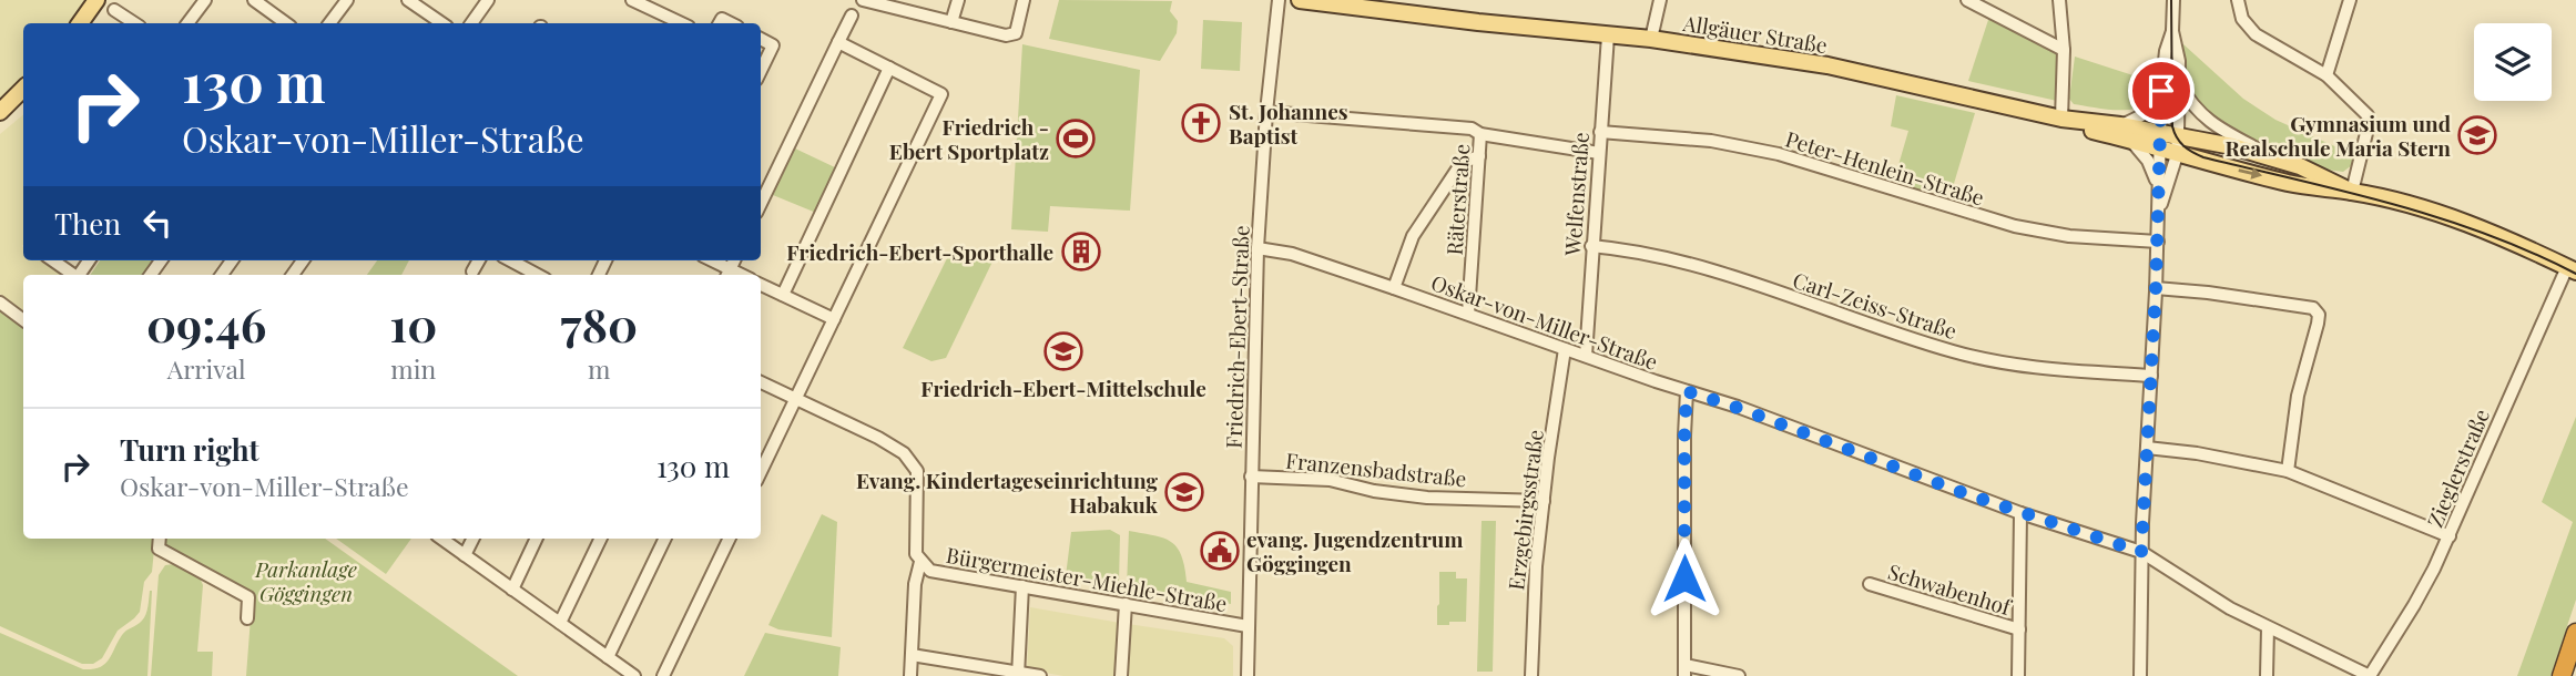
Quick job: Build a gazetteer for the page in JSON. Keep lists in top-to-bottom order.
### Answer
{
  "streets": {
    "main road": ["Allgäuer Straße"],
    "street": [
      "Peter-Henlein-Straße",
      "Welfenstraße",
      "Räterstraße",
      "Carl-Zeiss-Straße",
      "Oskar-von-Miller-Straße",
      "Friedrich-Ebert-Straße",
      "Zieglerstraße",
      "Franzensbadstraße",
      "Erzgebirgsstraße",
      "Bürgermeister-Miehle-Straße",
      "Schwabenhof"
    ]
  },
  "crossings": [
    ["Allgäuer Straße", "Welfenstraße"],
    ["Peter-Henlein-Straße", "Welfenstraße"],
    ["Welfenstraße", "Carl-Zeiss-Straße"],
    ["Welfenstraße", "Oskar-von-Miller-Straße"],
    ["Räterstraße", "Oskar-von-Miller-Straße"],
    ["Oskar-von-Miller-Straße", "Friedrich-Ebert-Straße"],
    ["Oskar-von-Miller-Straße", "Zieglerstraße"],
    ["Oskar-von-Miller-Straße", "Erzgebirgsstraße"],
    ["Friedrich-Ebert-Straße", "Franzensbadstraße"],
    ["Friedrich-Ebert-Straße", "Bürgermeister-Miehle-Straße"],
    ["Franzensbadstraße", "Erzgebirgsstraße"]
  ],
  "parks": ["Parkanlage Göggingen"],
  "places": {
    "church": ["St. Johannes Baptist"],
    "school or university": ["Gymnasium und Realschule Maria Stern", "Friedrich-Ebert-Mittelschule", "Evang. Kindertageseinrichtung Habakuk"],
    "sports": ["Friedrich - Ebert Sportplatz"],
    "building": ["Friedrich-Ebert-Sporthalle"],
    "public building": ["evang. Jugendzentrum Göggingen"]
  },
  "page": {
    "turn": ["130 m", "Oskar-von-Miller-Straße"],
    "then": "Then",
    "eta": [
      "09:46",
      "Arrival",
      "10",
      "min",
      "780",
      "m"
    ],
    "list": [
      {
        "name": "Turn right",
        "note": "Oskar-von-Miller-Straße",
        "value": "130 m"
      }
    ]
  }
}
